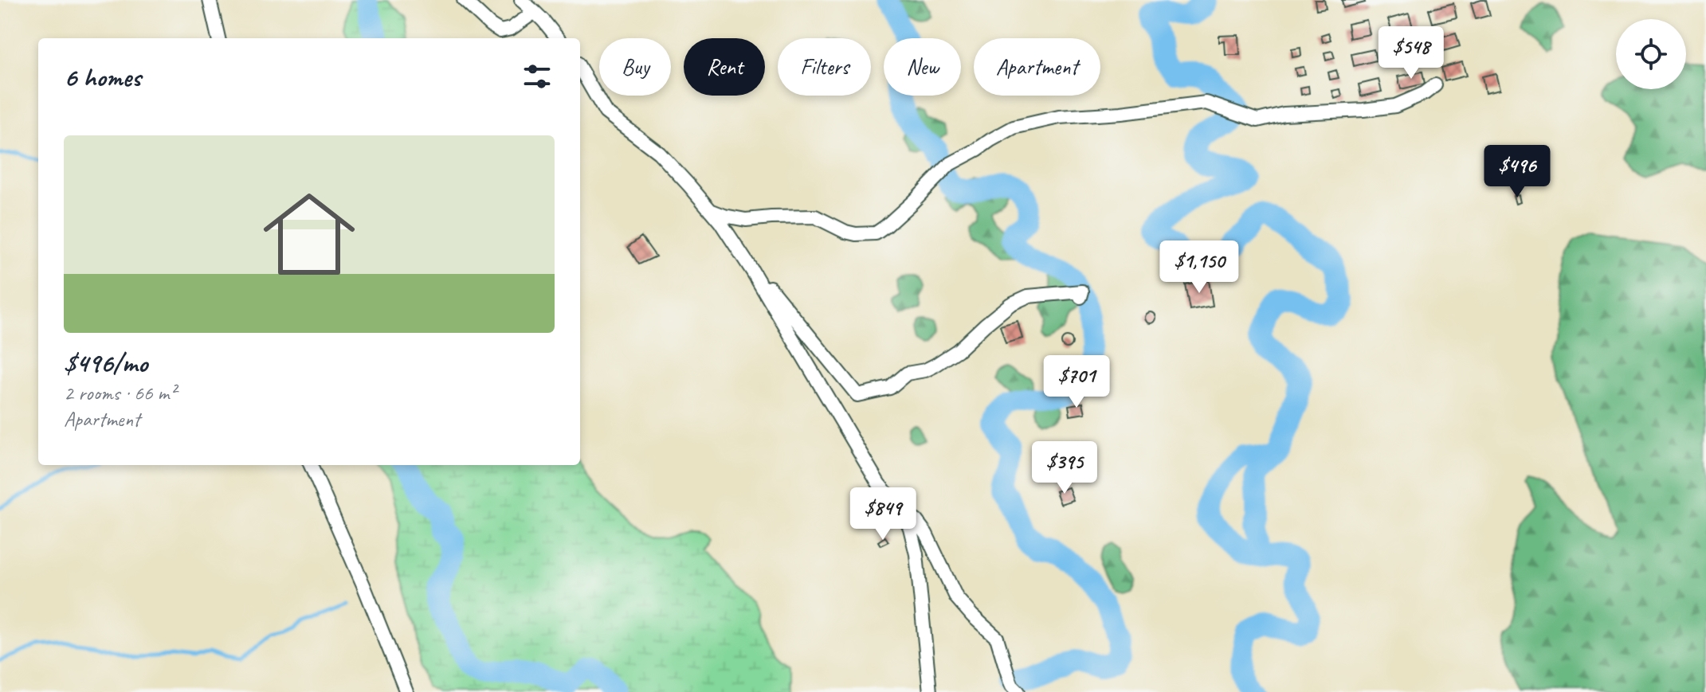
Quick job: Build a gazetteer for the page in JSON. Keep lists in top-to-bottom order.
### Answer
{
  "page": {
    "price": [
      "$548",
      "$496",
      "$1,150",
      "$701",
      "$395",
      "$849"
    ],
    "chip": [
      "Buy",
      "Rent",
      "Filters",
      "New",
      "Apartment"
    ],
    "heading": "6 homes",
    "list": [
      {
        "name": "$496/mo",
        "note": "2 rooms · 66 m² · Apartment"
      }
    ]
  }
}
